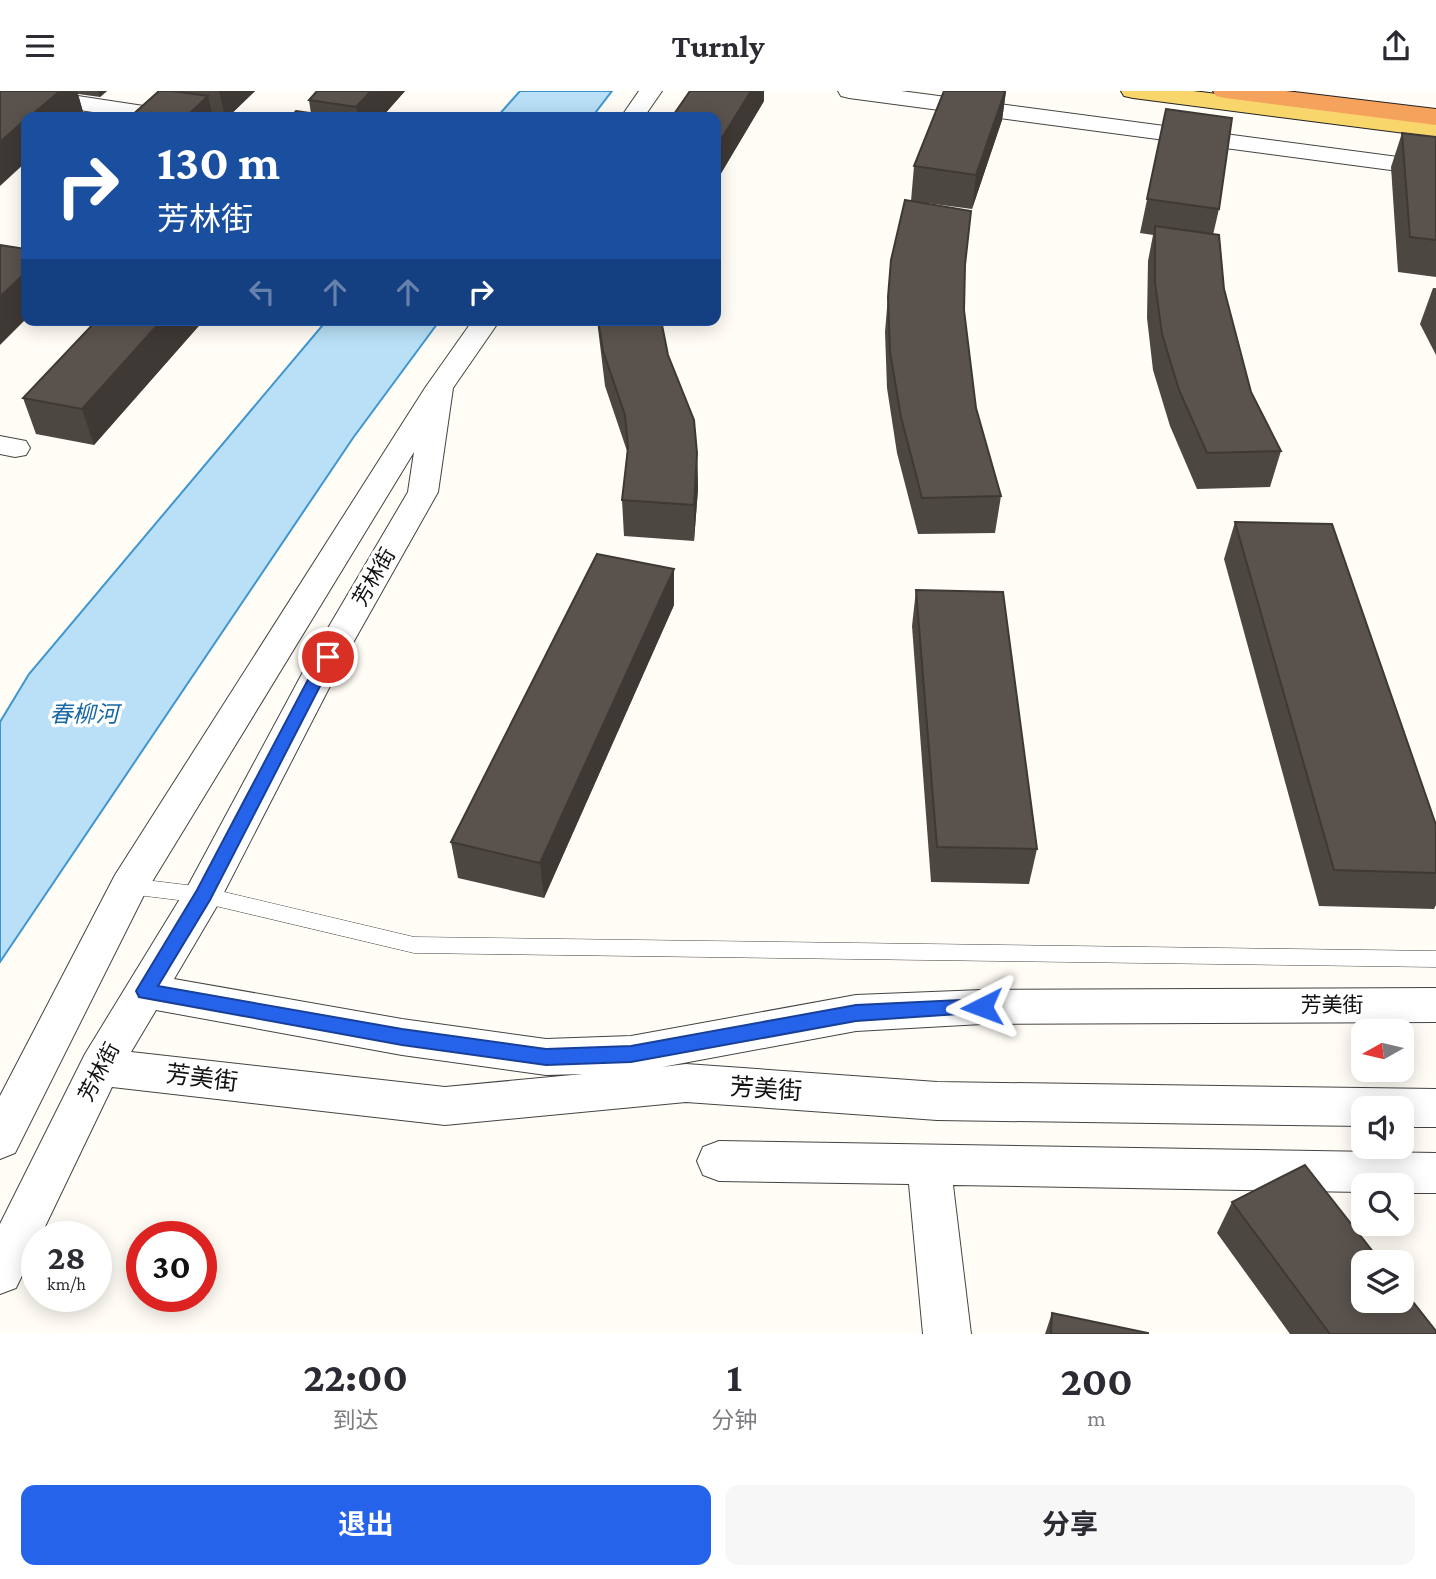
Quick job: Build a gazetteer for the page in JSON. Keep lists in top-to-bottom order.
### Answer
{
  "streets": {
    "street": ["芳林街", "芳美街"]
  },
  "crossings": [
    ["芳林街", "芳美街"]
  ],
  "water": ["春柳河"],
  "north": "left",
  "page": {
    "header": "Turnly",
    "turn": ["130 m", "芳林街"],
    "speed": "28 km/h",
    "limit": "30",
    "eta": [
      "22:00",
      "到达",
      "1",
      "分钟",
      "200",
      "m"
    ],
    "buttons": ["退出", "分享"]
  }
}
